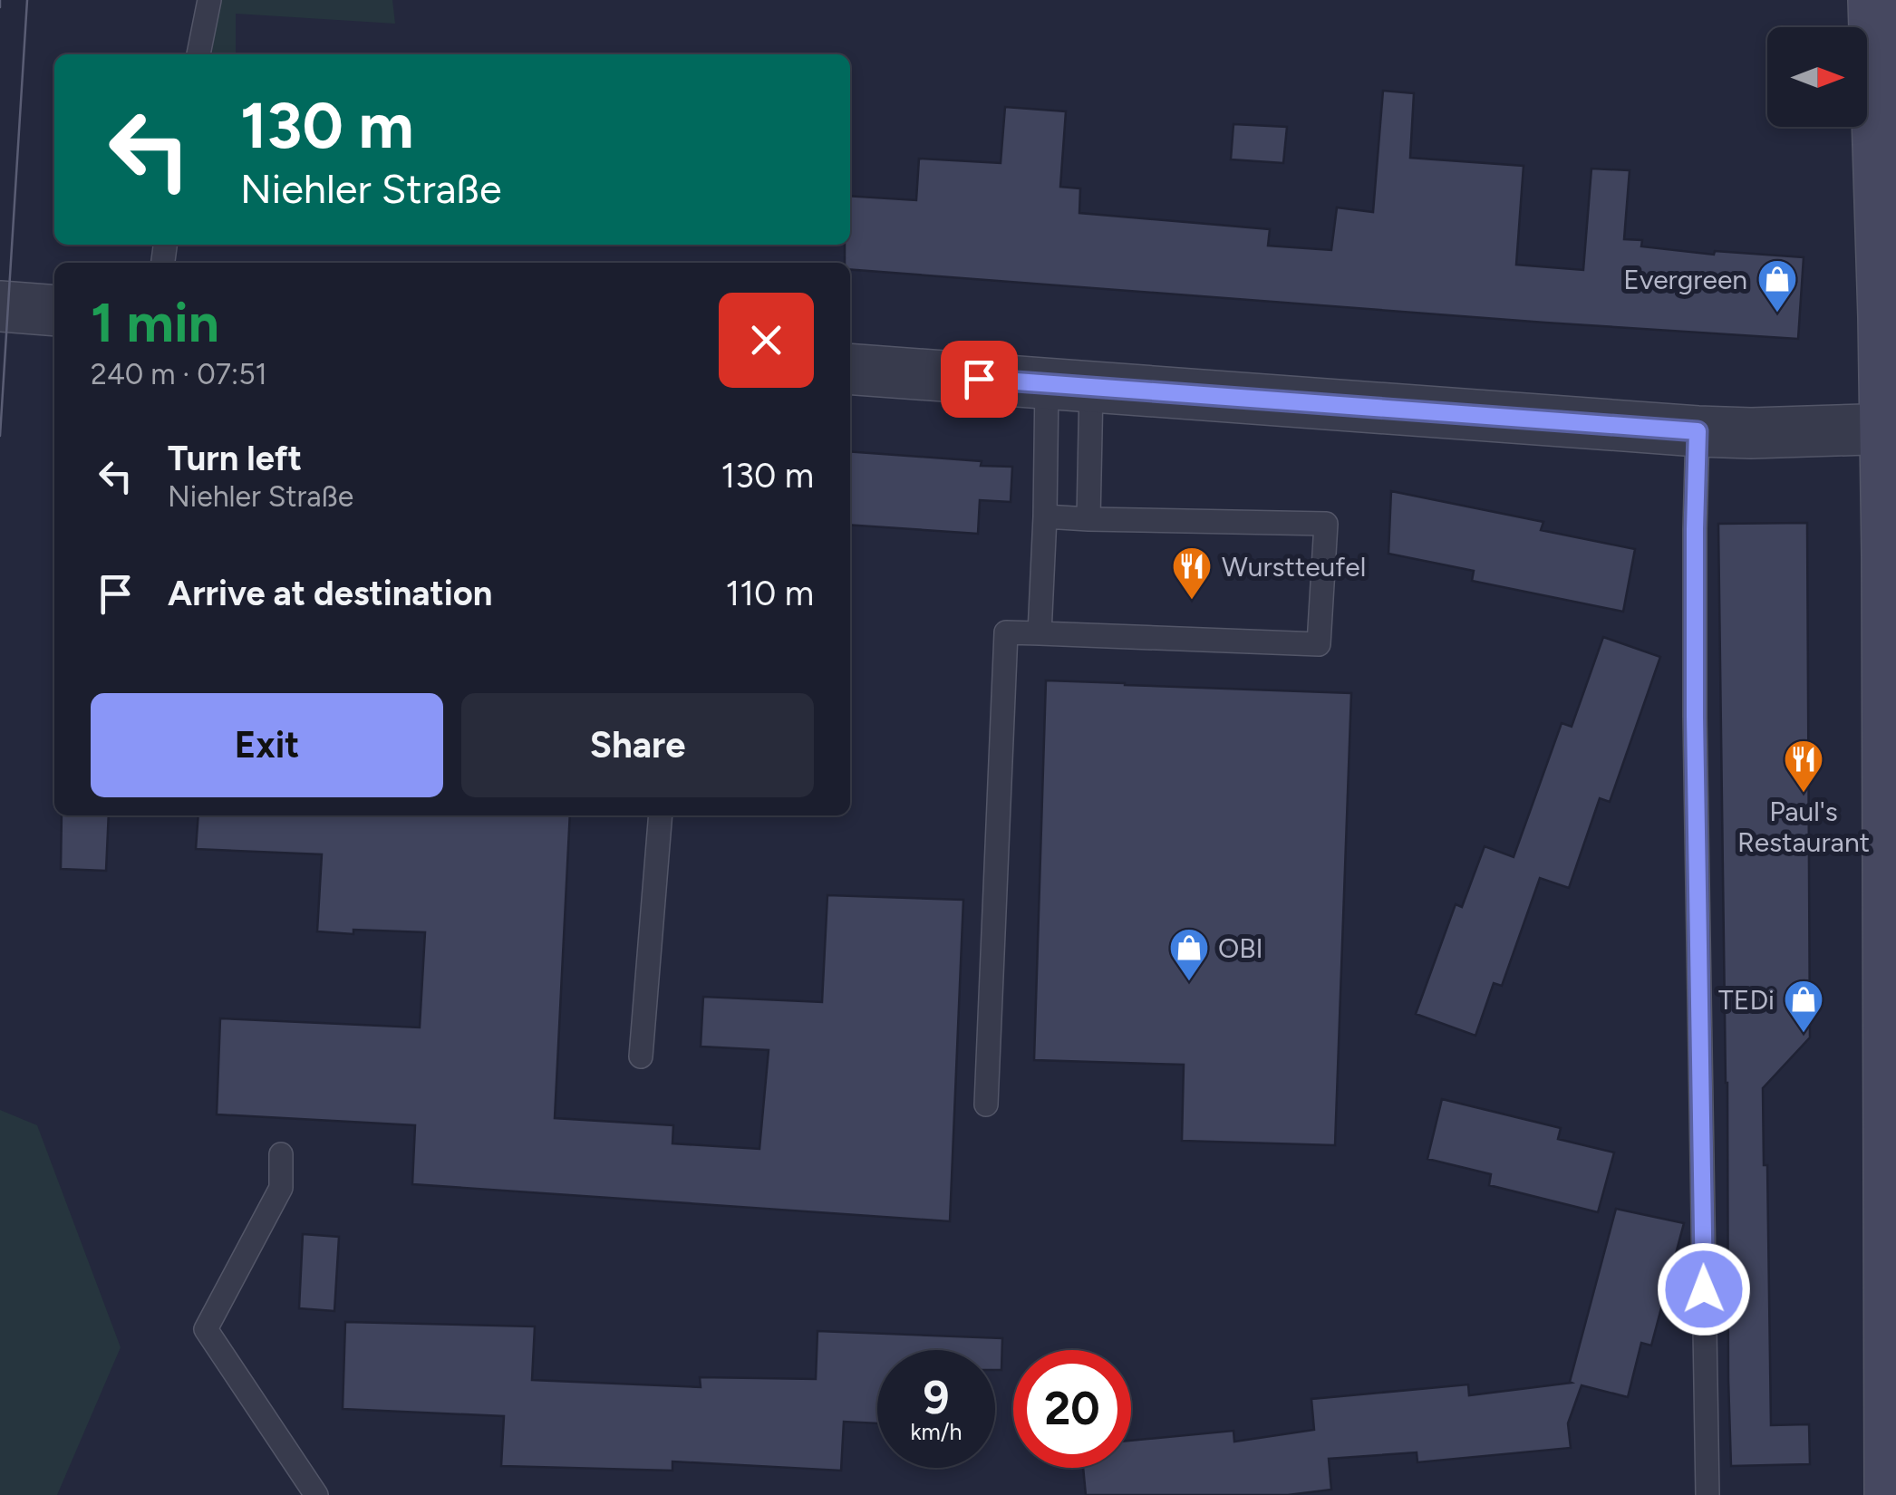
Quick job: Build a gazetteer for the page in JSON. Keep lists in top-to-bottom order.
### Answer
{
  "places": {
    "shop": ["Evergreen", "OBI", "TEDi"],
    "restaurant": ["Wurstteufel", "Paul's Restaurant"]
  },
  "north": "right",
  "page": {
    "turn": ["130 m", "Niehler Straße"],
    "heading": ["1 min", "240 m · 07:51"],
    "list": [
      {
        "name": "Turn left",
        "note": "Niehler Straße",
        "value": "130 m"
      },
      {
        "name": "Arrive at destination",
        "value": "110 m"
      }
    ],
    "buttons": ["Exit", "Share"],
    "speed": "9 km/h",
    "limit": "20"
  }
}
